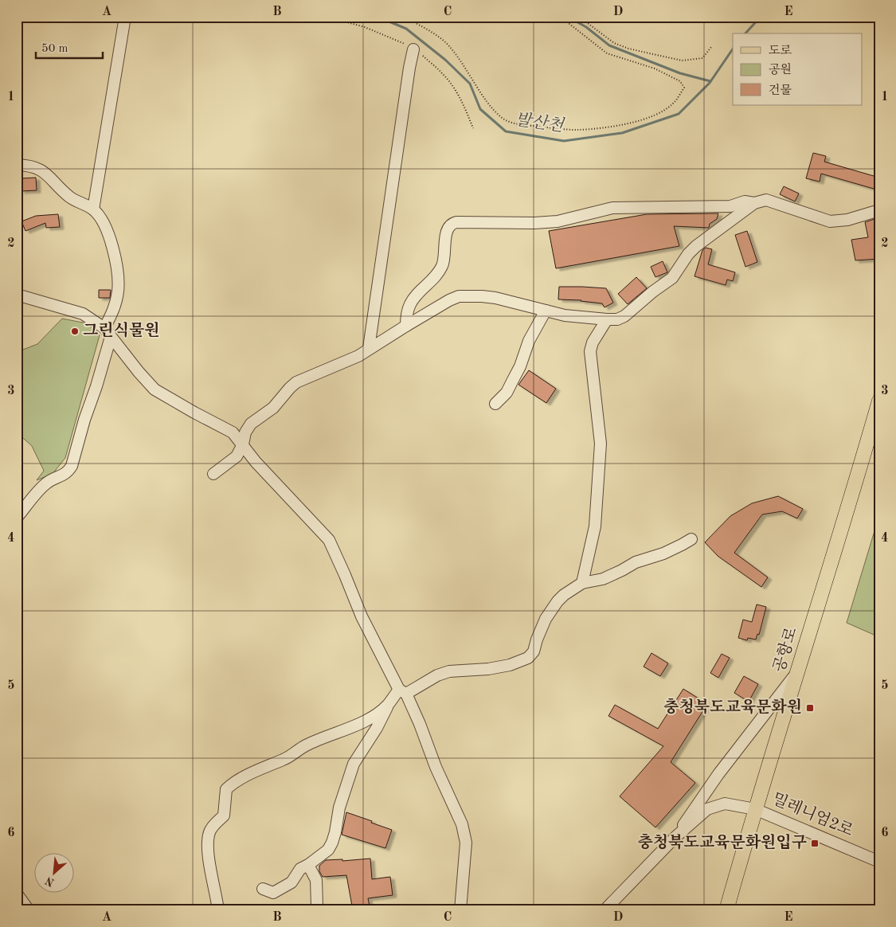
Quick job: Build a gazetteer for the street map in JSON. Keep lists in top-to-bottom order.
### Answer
{
  "streets": {
    "main road": ["공항로"],
    "street": ["밀레니엄2로"]
  },
  "crossings": [
    ["공항로", "밀레니엄2로"]
  ],
  "water": ["발산천"],
  "places": {
    "other": ["그린식물원"],
    "transit": ["충청북도교육문화원", "충청북도교육문화원입구"]
  },
  "legend": ["도로", "공원", "건물"],
  "scale_bar": "50 m",
  "north": "bottom left",
  "grid": {
    "columns": [
      "A",
      "B",
      "C",
      "D",
      "E"
    ],
    "rows": [
      "1",
      "2",
      "3",
      "4",
      "5",
      "6"
    ]
  }
}
